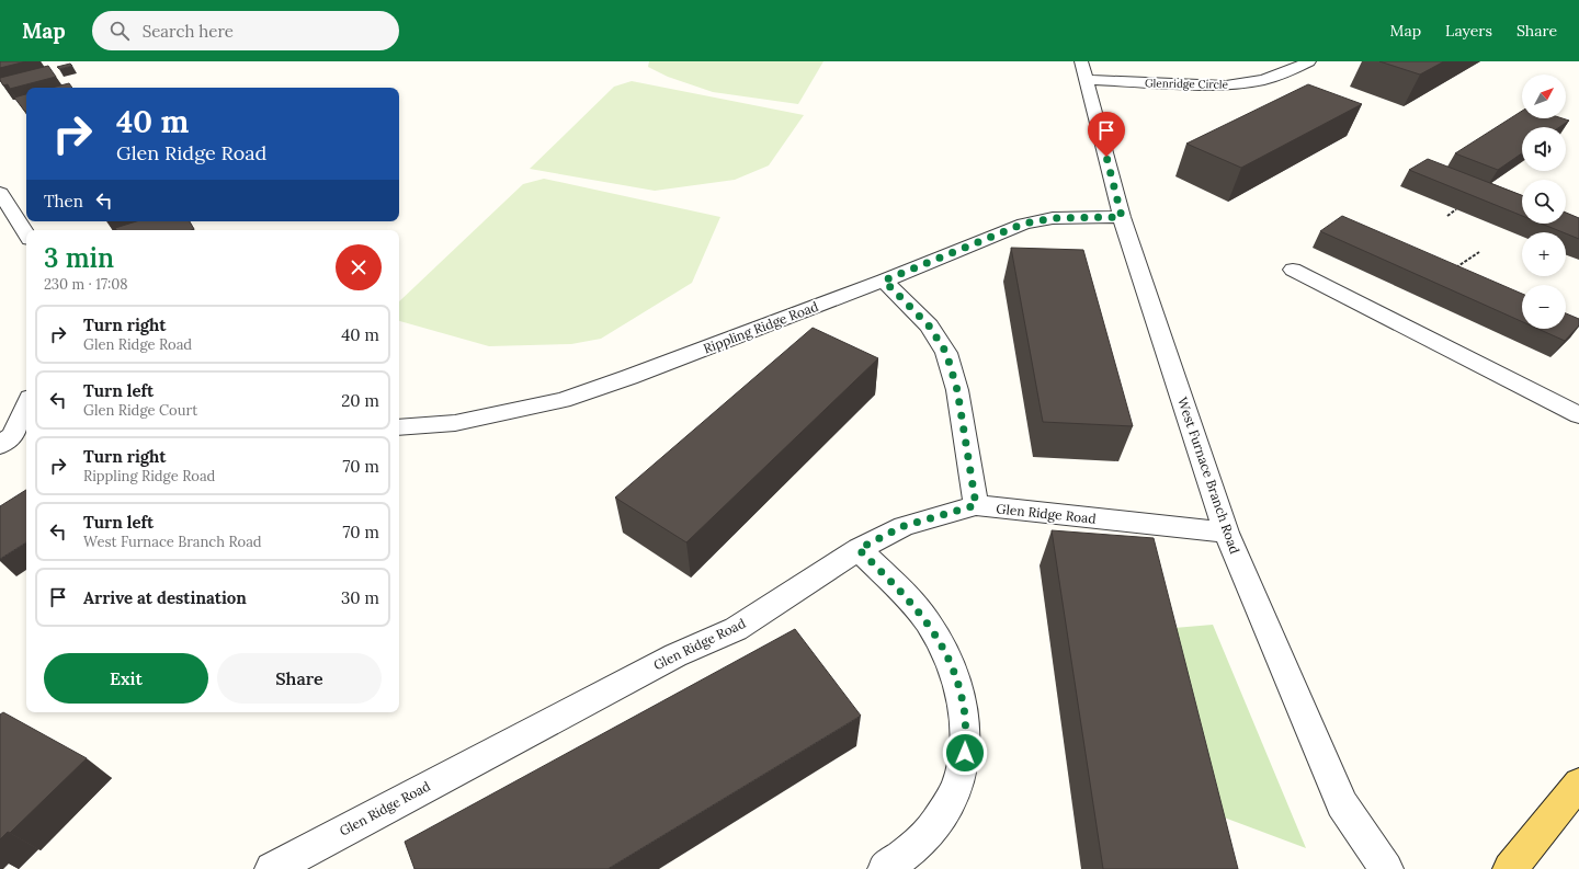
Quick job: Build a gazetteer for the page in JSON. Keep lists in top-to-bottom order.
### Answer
{
  "streets": {
    "street": [
      "Glenridge Circle",
      "Rippling Ridge Road",
      "West Furnace Branch Road",
      "Glen Ridge Road"
    ]
  },
  "crossings": [
    ["Glenridge Circle", "West Furnace Branch Road"],
    ["Rippling Ridge Road", "West Furnace Branch Road"],
    ["West Furnace Branch Road", "Glen Ridge Road"]
  ],
  "north": "top right",
  "page": {
    "header": "Map",
    "search": "Search here",
    "nav": ["Map", "Layers", "Share"],
    "map_buttons": ["+", "−"],
    "turn": ["40 m", "Glen Ridge Road"],
    "then": "Then",
    "heading": ["3 min", "230 m · 17:08"],
    "list": [
      {
        "name": "Turn right",
        "note": "Glen Ridge Road",
        "value": "40 m"
      },
      {
        "name": "Turn left",
        "note": "Glen Ridge Court",
        "value": "20 m"
      },
      {
        "name": "Turn right",
        "note": "Rippling Ridge Road",
        "value": "70 m"
      },
      {
        "name": "Turn left",
        "note": "West Furnace Branch Road",
        "value": "70 m"
      },
      {
        "name": "Arrive at destination",
        "value": "30 m"
      }
    ],
    "buttons": ["Exit", "Share"]
  }
}
